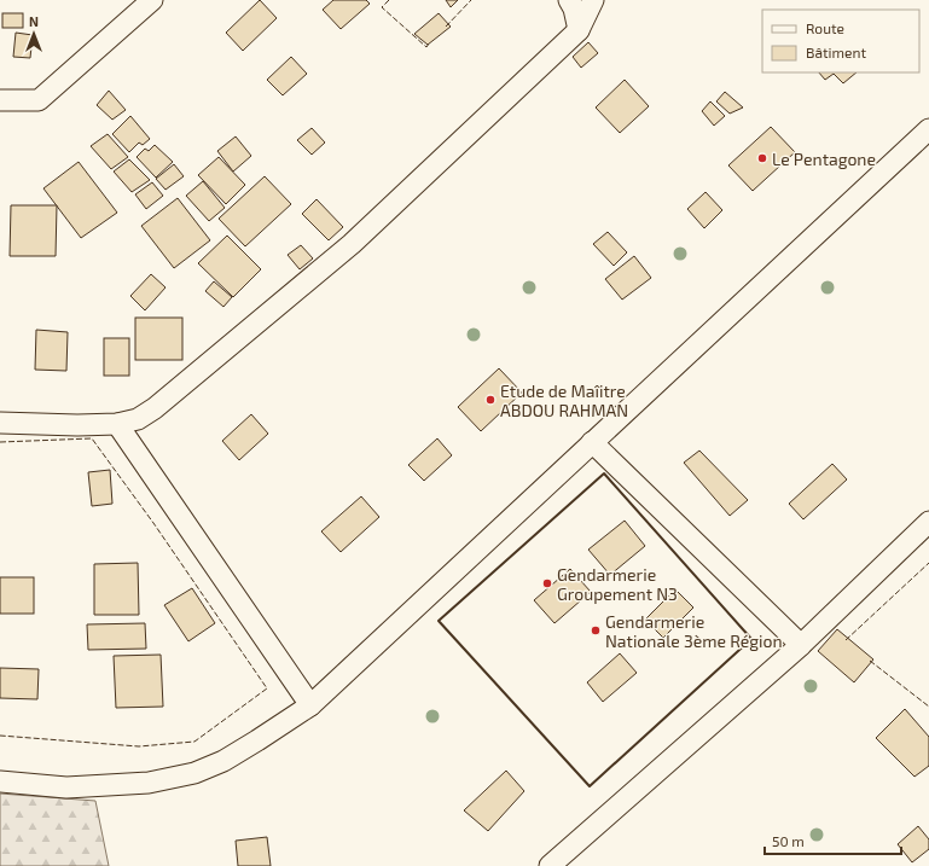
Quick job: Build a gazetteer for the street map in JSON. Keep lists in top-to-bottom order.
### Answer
{
  "places": [
    "Le Pentagone",
    "Etude de Maîitre ABDOU RAHMAN",
    "Gendarmerie Groupement N3",
    "Gendarmerie Nationale 3ème Région"
  ],
  "legend": ["Route", "Bâtiment"],
  "scale_bar": "50 m",
  "north": "top"
}
